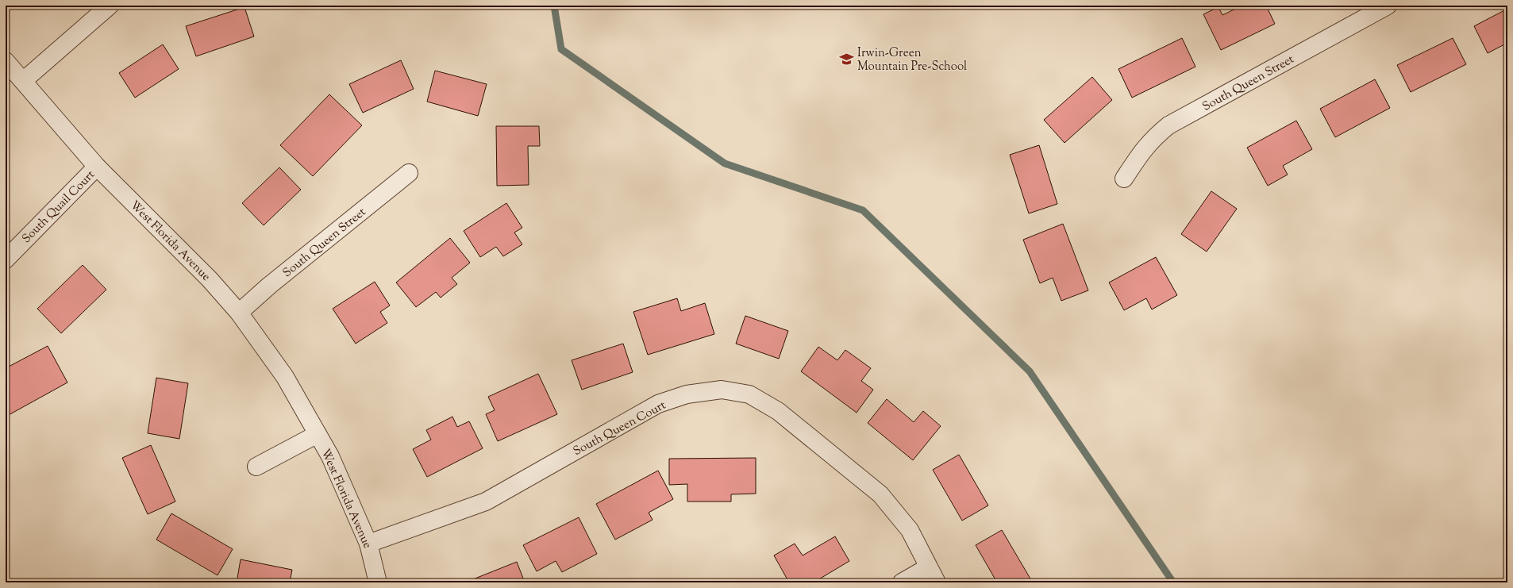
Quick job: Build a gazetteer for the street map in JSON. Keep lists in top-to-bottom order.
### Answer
{
  "streets": {
    "street": [
      "South Queen Street",
      "South Quail Court",
      "West Florida Avenue",
      "South Queen Court"
    ]
  },
  "crossings": [
    ["South Queen Street", "West Florida Avenue"],
    ["South Quail Court", "West Florida Avenue"],
    ["West Florida Avenue", "South Queen Court"]
  ],
  "places": {
    "school or university": ["Irwin-Green Mountain Pre-School"]
  }
}
